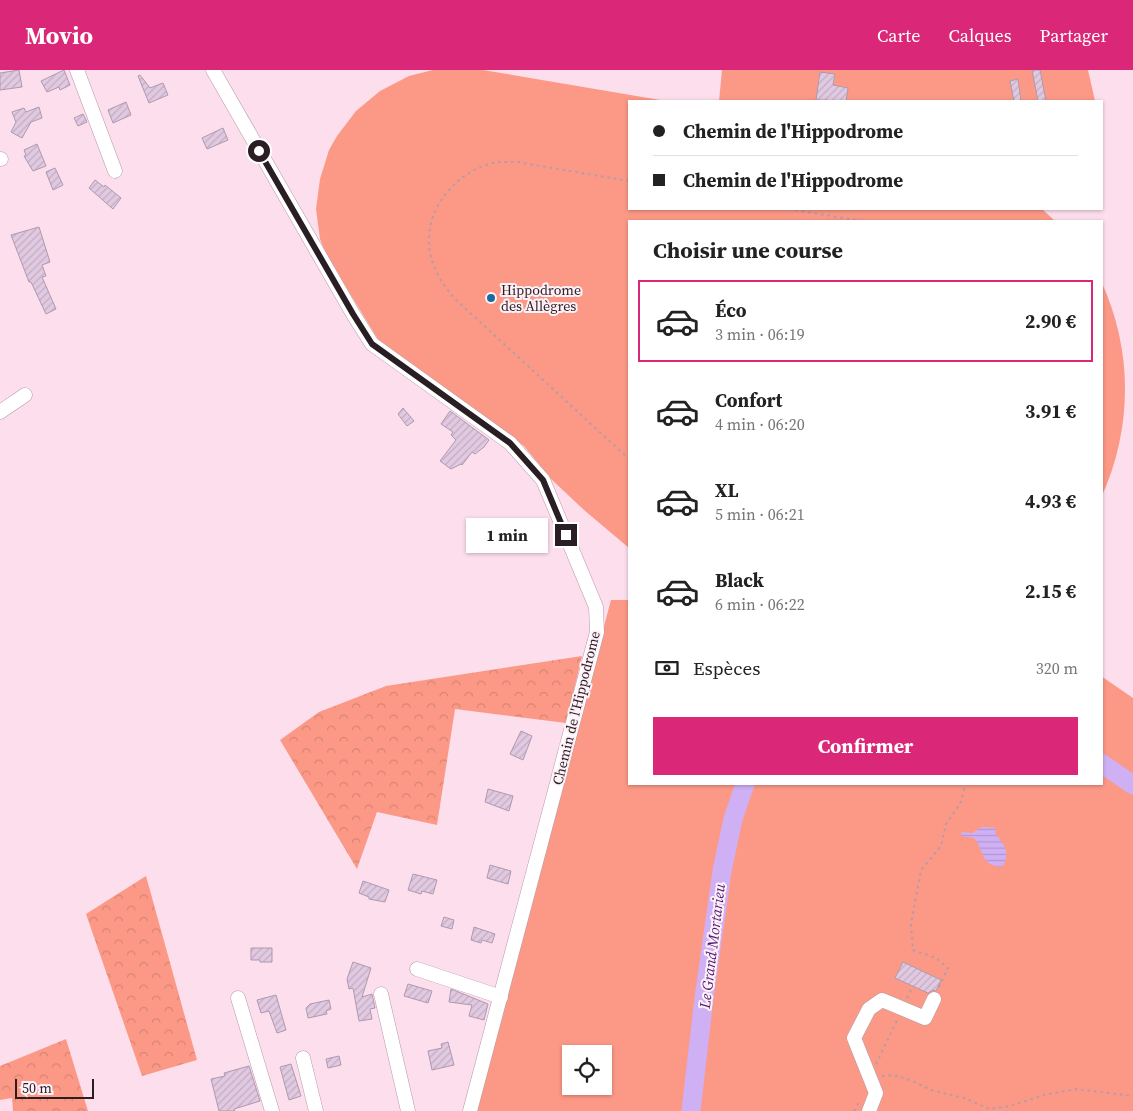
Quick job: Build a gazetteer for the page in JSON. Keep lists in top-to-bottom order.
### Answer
{
  "streets": {
    "street": ["Chemin de l'Hippodrome"]
  },
  "water": ["Le Grand Mortarieu"],
  "places": ["Hippodrome des Allègres"],
  "scale_bar": "50 m",
  "page": {
    "header": "Movio",
    "nav": ["Carte", "Calques", "Partager"],
    "banner": ["Chemin de l'Hippodrome", "Chemin de l'Hippodrome"],
    "heading": "Choisir une course",
    "list": [
      {
        "name": "Éco",
        "note": "3 min · 06:19",
        "value": "2.90 €"
      },
      {
        "name": "Confort",
        "note": "4 min · 06:20",
        "value": "3.91 €"
      },
      {
        "name": "XL",
        "note": "5 min · 06:21",
        "value": "4.93 €"
      },
      {
        "name": "Black",
        "note": "6 min · 06:22",
        "value": "2.15 €"
      }
    ],
    "bubble": "1 min",
    "pay": ["Espèces", "320 m"],
    "buttons": "Confirmer",
    "scale": "50 m"
  }
}
